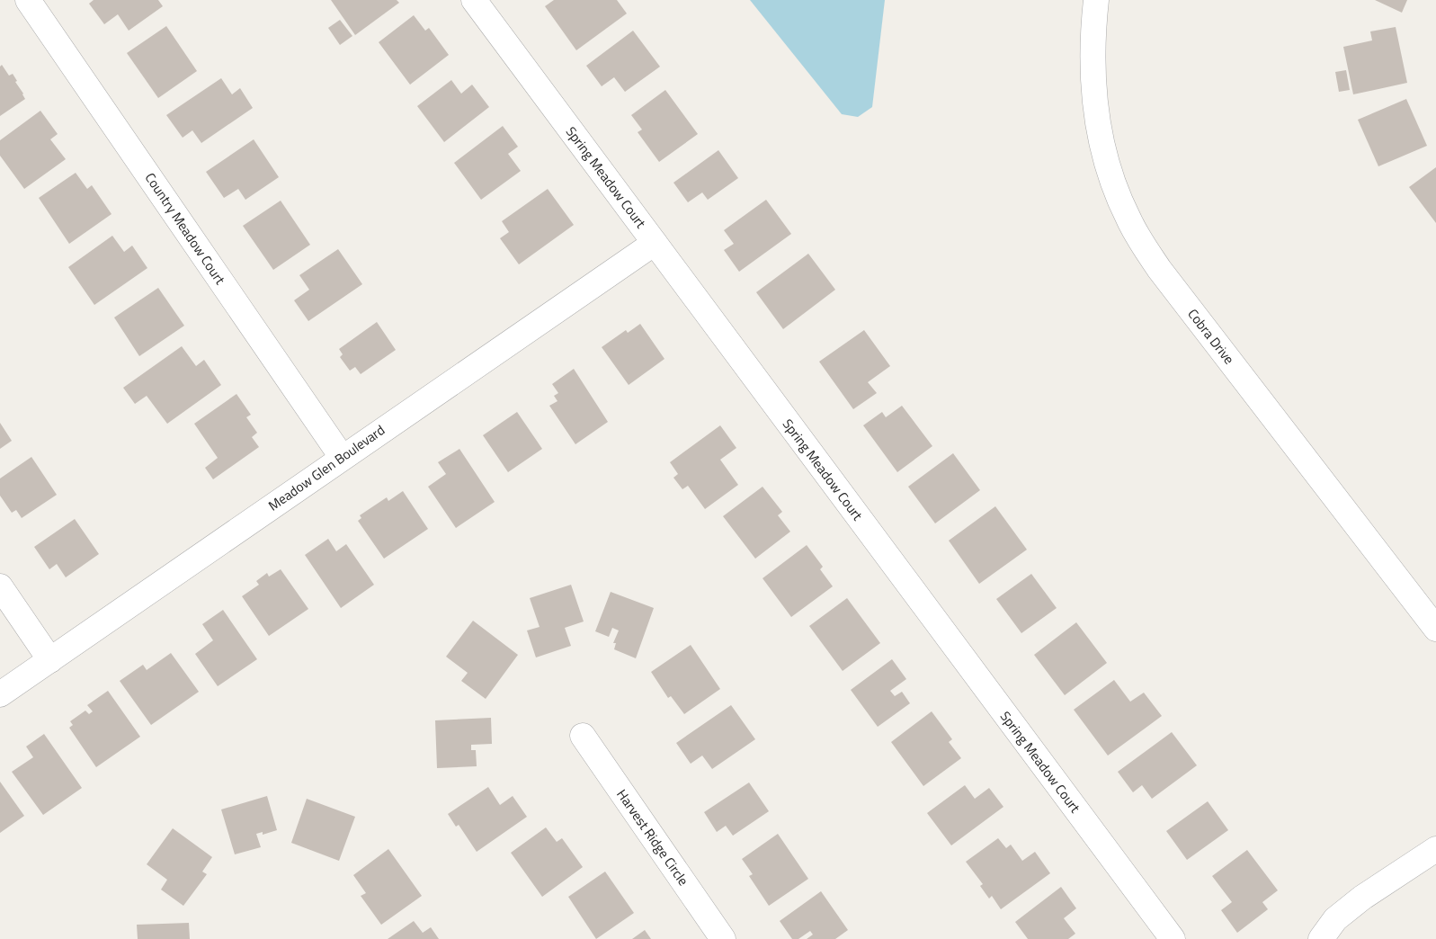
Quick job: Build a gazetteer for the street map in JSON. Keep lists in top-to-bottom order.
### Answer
{
  "streets": {
    "street": [
      "Spring Meadow Court",
      "Country Meadow Court",
      "Cobra Drive",
      "Meadow Glen Boulevard",
      "Harvest Ridge Circle"
    ]
  },
  "crossings": [
    ["Spring Meadow Court", "Meadow Glen Boulevard"],
    ["Country Meadow Court", "Meadow Glen Boulevard"]
  ]
}
